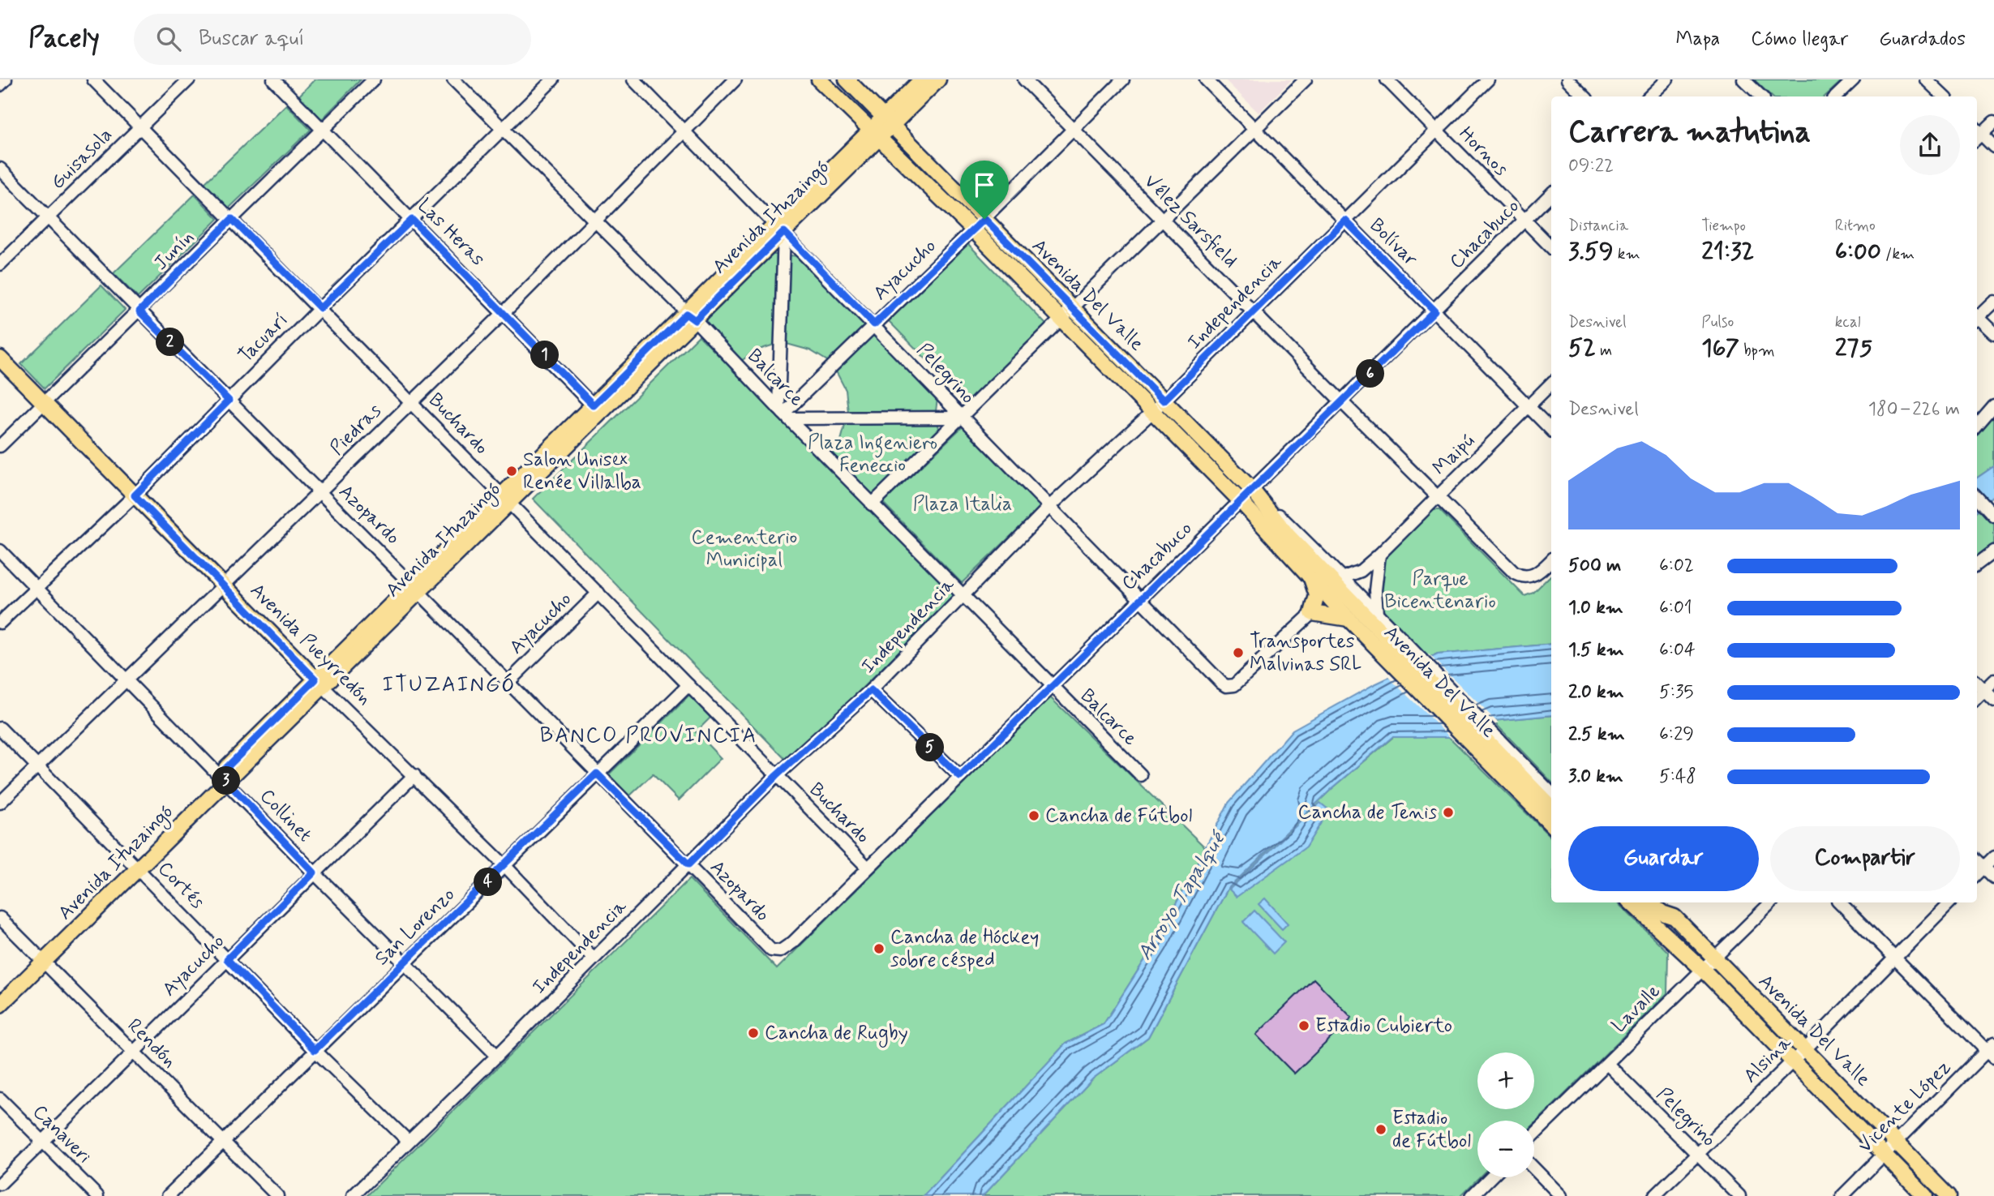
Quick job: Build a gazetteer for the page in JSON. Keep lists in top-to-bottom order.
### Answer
{
  "streets": {
    "main road": ["Avenida Ituzaingó", "Avenida Del Valle", "Avenida Pueyrredón"],
    "street": [
      "Hornos",
      "Guisasola",
      "Vélez Sarsfield",
      "Las Heras",
      "Chacabuco",
      "Bolívar",
      "Junín",
      "Ayacucho",
      "Independencia",
      "Tacuarí",
      "Pelegrino",
      "Balcarce",
      "Buchardo",
      "Piedras",
      "Maipú",
      "Azopardo",
      "Collinet",
      "Cortés",
      "San Lorenzo",
      "Lavalle",
      "Rendón",
      "Alsina",
      "Vicente López",
      "Canaveri"
    ]
  },
  "crossings": [
    ["Hornos", "Chacabuco"],
    ["Hornos", "Independencia"],
    ["Guisasola", "Buchardo"],
    ["Guisasola", "Azopardo"],
    ["Avenida Ituzaingó", "Las Heras"],
    ["Avenida Ituzaingó", "Avenida Del Valle"],
    ["Avenida Ituzaingó", "Pelegrino"],
    ["Avenida Ituzaingó", "Balcarce"],
    ["Avenida Ituzaingó", "Buchardo"],
    ["Avenida Ituzaingó", "Azopardo"],
    ["Avenida Ituzaingó", "Avenida Pueyrredón"],
    ["Avenida Ituzaingó", "Collinet"],
    ["Avenida Ituzaingó", "Cortés"],
    ["Avenida Ituzaingó", "Rendón"],
    ["Vélez Sarsfield", "Chacabuco"],
    ["Vélez Sarsfield", "Ayacucho"],
    ["Vélez Sarsfield", "Independencia"],
    ["Vélez Sarsfield", "Maipú"],
    ["Las Heras", "Junín"],
    ["Las Heras", "Tacuarí"],
    ["Las Heras", "Piedras"],
    ["Chacabuco", "Bolívar"],
    ["Chacabuco", "Avenida Del Valle"],
    ["Chacabuco", "Pelegrino"],
    ["Chacabuco", "Balcarce"],
    ["Chacabuco", "Buchardo"],
    ["Chacabuco", "Azopardo"],
    ["Bolívar", "Independencia"],
    ["Bolívar", "Maipú"],
    ["Junín", "Buchardo"],
    ["Junín", "Azopardo"],
    ["Junín", "Avenida Pueyrredón"],
    ["Ayacucho", "Avenida Del Valle"],
    ["Ayacucho", "Pelegrino"],
    ["Ayacucho", "Balcarce"],
    ["Ayacucho", "Buchardo"],
    ["Ayacucho", "Azopardo"],
    ["Ayacucho", "Avenida Pueyrredón"],
    ["Ayacucho", "Collinet"],
    ["Ayacucho", "Cortés"],
    ["Ayacucho", "Rendón"],
    ["Ayacucho", "Canaveri"],
    ["Avenida Del Valle", "Independencia"],
    ["Avenida Del Valle", "Maipú"],
    ["Avenida Del Valle", "Lavalle"],
    ["Avenida Del Valle", "Alsina"],
    ["Avenida Del Valle", "Vicente López"],
    ["Independencia", "Pelegrino"],
    ["Independencia", "Balcarce"],
    ["Independencia", "Buchardo"],
    ["Independencia", "Azopardo"],
    ["Independencia", "Avenida Pueyrredón"],
    ["Independencia", "Collinet"],
    ["Independencia", "Cortés"],
    ["Tacuarí", "Balcarce"],
    ["Tacuarí", "Buchardo"],
    ["Tacuarí", "Azopardo"],
    ["Tacuarí", "Avenida Pueyrredón"],
    ["Tacuarí", "Collinet"],
    ["Pelegrino", "Piedras"],
    ["Pelegrino", "Lavalle"],
    ["Pelegrino", "Alsina"],
    ["Balcarce", "Piedras"],
    ["Buchardo", "Piedras"],
    ["Buchardo", "San Lorenzo"],
    ["Piedras", "Azopardo"],
    ["Piedras", "Avenida Pueyrredón"],
    ["Piedras", "Collinet"],
    ["Piedras", "Cortés"],
    ["Azopardo", "San Lorenzo"],
    ["Avenida Pueyrredón", "San Lorenzo"],
    ["Collinet", "San Lorenzo"],
    ["Cortés", "San Lorenzo"],
    ["San Lorenzo", "Rendón"]
  ],
  "districts": ["ITUZAINGÓ", "BANCO PROVINCIA"],
  "water": ["Arroyo Tapalqué"],
  "parks": [
    "Plaza Ingeniero Feneccio",
    "Plaza Italia",
    "Cementerio Municipal",
    "Parque Bicentenario"
  ],
  "places": [
    "Salon Unisex Renée Villalba",
    "Transportes Malvinas SRL",
    "Cancha de Tenis",
    "Cancha de Fútbol",
    "Cancha de Hóckey sobre césped",
    "Estadio Cubierto",
    "Cancha de Rugby",
    "Estadio de Fútbol"
  ],
  "page": {
    "header": "Pacely",
    "search": "Buscar aquí",
    "nav": ["Mapa", "Cómo llegar", "Guardados"],
    "heading": ["Carrera matutina", "09:22"],
    "stats": [
      ["Distancia", "3.59 km"],
      ["Tiempo", "21:32"],
      ["Ritmo", "6:00 /km"],
      ["Desnivel", "52 m"],
      ["Pulso", "167 bpm"],
      ["kcal", "275"]
    ],
    "pins": [
      "2",
      "1",
      "6",
      "5",
      "3",
      "4"
    ],
    "chart": ["Desnivel", "180–226 m"],
    "list": [
      {
        "name": "500 m",
        "note": "6:02"
      },
      {
        "name": "1.0 km",
        "note": "6:01"
      },
      {
        "name": "1.5 km",
        "note": "6:04"
      },
      {
        "name": "2.0 km",
        "note": "5:35"
      },
      {
        "name": "2.5 km",
        "note": "6:29"
      },
      {
        "name": "3.0 km",
        "note": "5:48"
      }
    ],
    "buttons": ["Guardar", "Compartir"],
    "map_buttons": ["+", "−"]
  }
}
